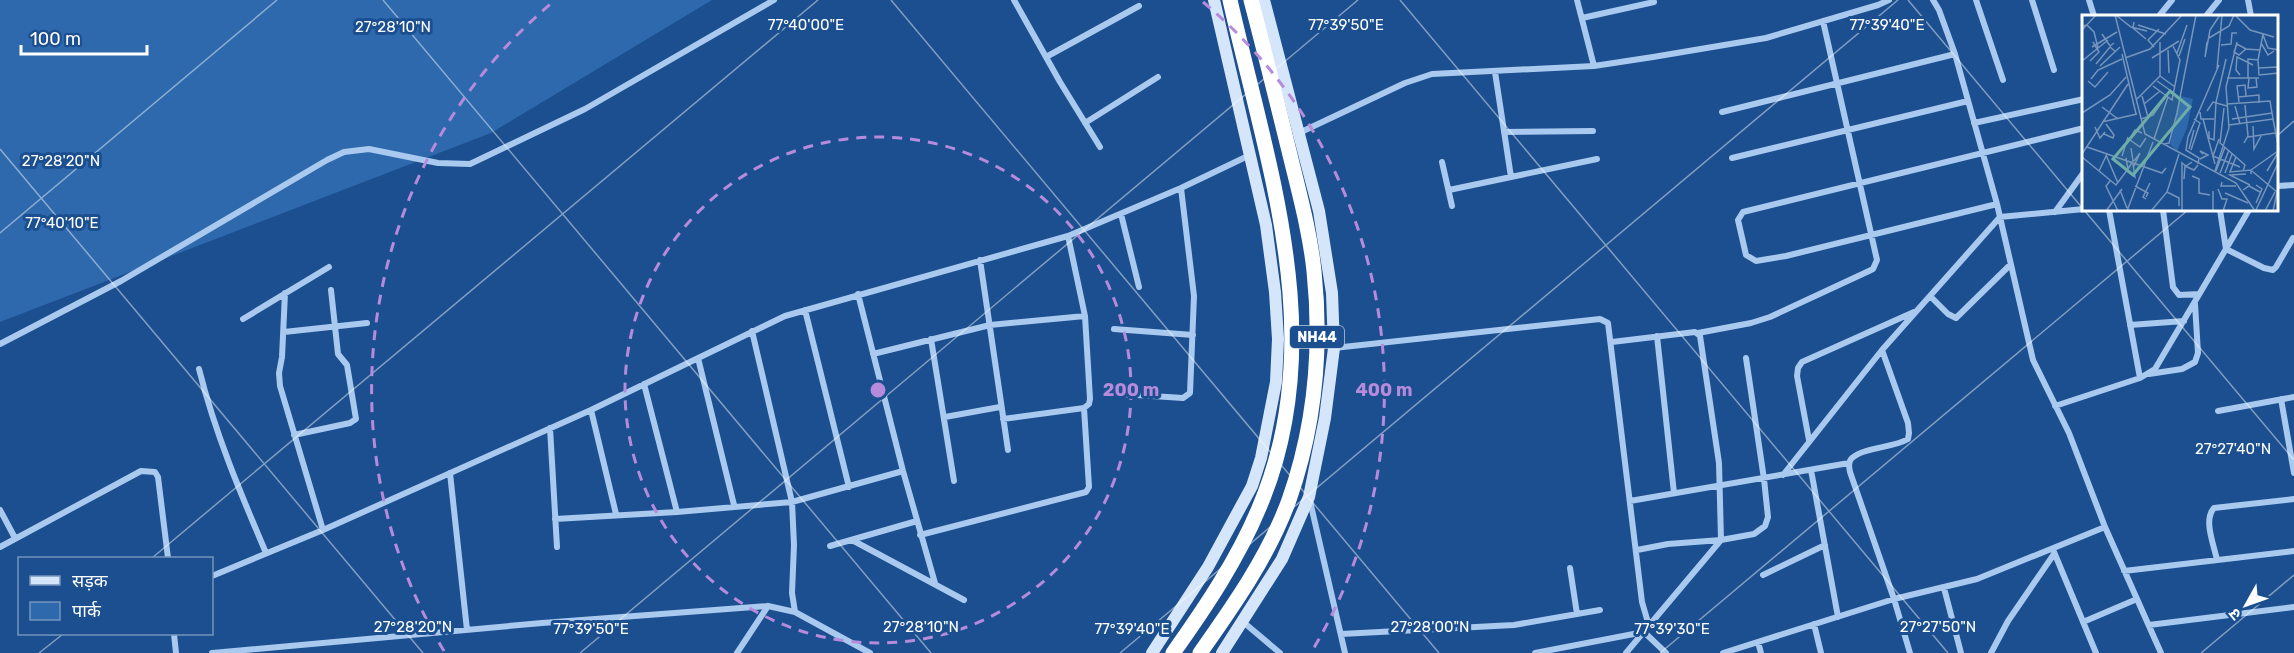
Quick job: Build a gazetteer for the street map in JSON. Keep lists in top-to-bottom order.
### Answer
{
  "streets": {
    "highway": ["NH44"]
  },
  "legend": ["सड़क", "पार्क"],
  "scale_bar": "100 m",
  "north": "bottom left",
  "coordinates": [
    "77°40'00\"E",
    "77°39'50\"E",
    "77°39'40\"E",
    "27°28'10\"N",
    "27°28'20\"N",
    "77°40'10\"E",
    "27°27'40\"N",
    "27°28'00\"N",
    "27°27'50\"N",
    "77°39'30\"E"
  ],
  "rings": ["200 m", "400 m"]
}
